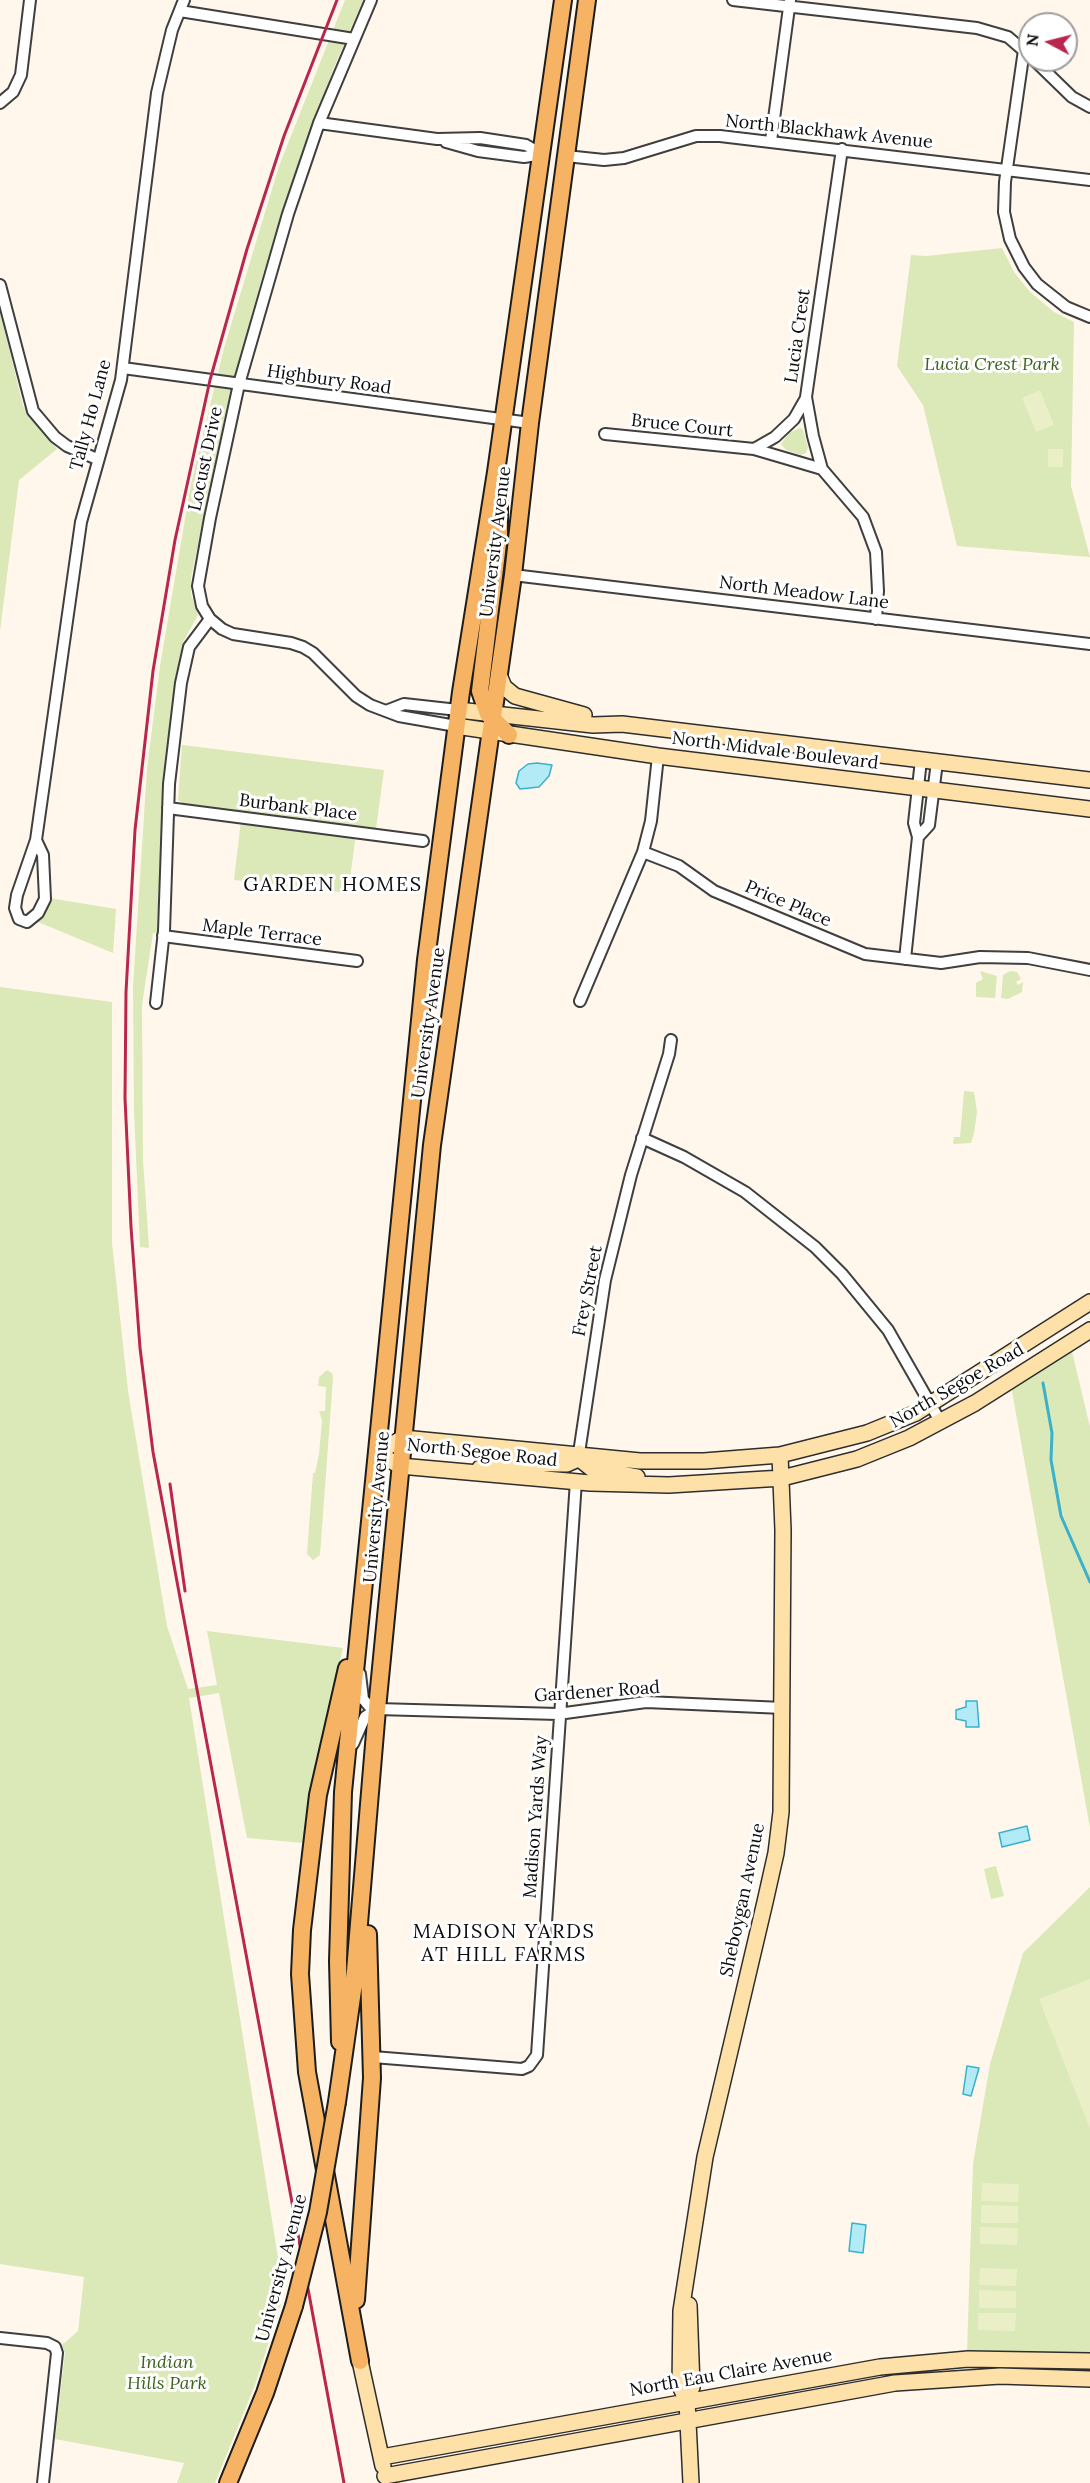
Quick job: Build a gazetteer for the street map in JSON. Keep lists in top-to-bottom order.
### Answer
{
  "streets": {
    "main road": ["University Avenue"],
    "street": [
      "North Blackhawk Avenue",
      "Lucia Crest",
      "Highbury Road",
      "Tally Ho Lane",
      "Bruce Court",
      "Locust Drive",
      "North Meadow Lane",
      "North Midvale Boulevard",
      "Burbank Place",
      "Price Place",
      "Maple Terrace",
      "Frey Street",
      "North Segoe Road",
      "Gardener Road",
      "Madison Yards Way",
      "Sheboygan Avenue",
      "North Eau Claire Avenue"
    ]
  },
  "crossings": [
    ["North Blackhawk Avenue", "Lucia Crest"],
    ["North Blackhawk Avenue", "University Avenue"],
    ["Lucia Crest", "Bruce Court"],
    ["Lucia Crest", "North Meadow Lane"],
    ["Highbury Road", "Tally Ho Lane"],
    ["Highbury Road", "Locust Drive"],
    ["Highbury Road", "University Avenue"],
    ["University Avenue", "North Meadow Lane"],
    ["University Avenue", "North Midvale Boulevard"],
    ["University Avenue", "North Segoe Road"],
    ["University Avenue", "Gardener Road"],
    ["Frey Street", "North Segoe Road"],
    ["North Segoe Road", "Madison Yards Way"],
    ["North Segoe Road", "Sheboygan Avenue"],
    ["Gardener Road", "Madison Yards Way"],
    ["Gardener Road", "Sheboygan Avenue"],
    ["Sheboygan Avenue", "North Eau Claire Avenue"]
  ],
  "districts": ["GARDEN HOMES", "MADISON YARDS AT HILL FARMS"],
  "parks": ["Lucia Crest Park", "Indian Hills Park"],
  "north": "left"
}
